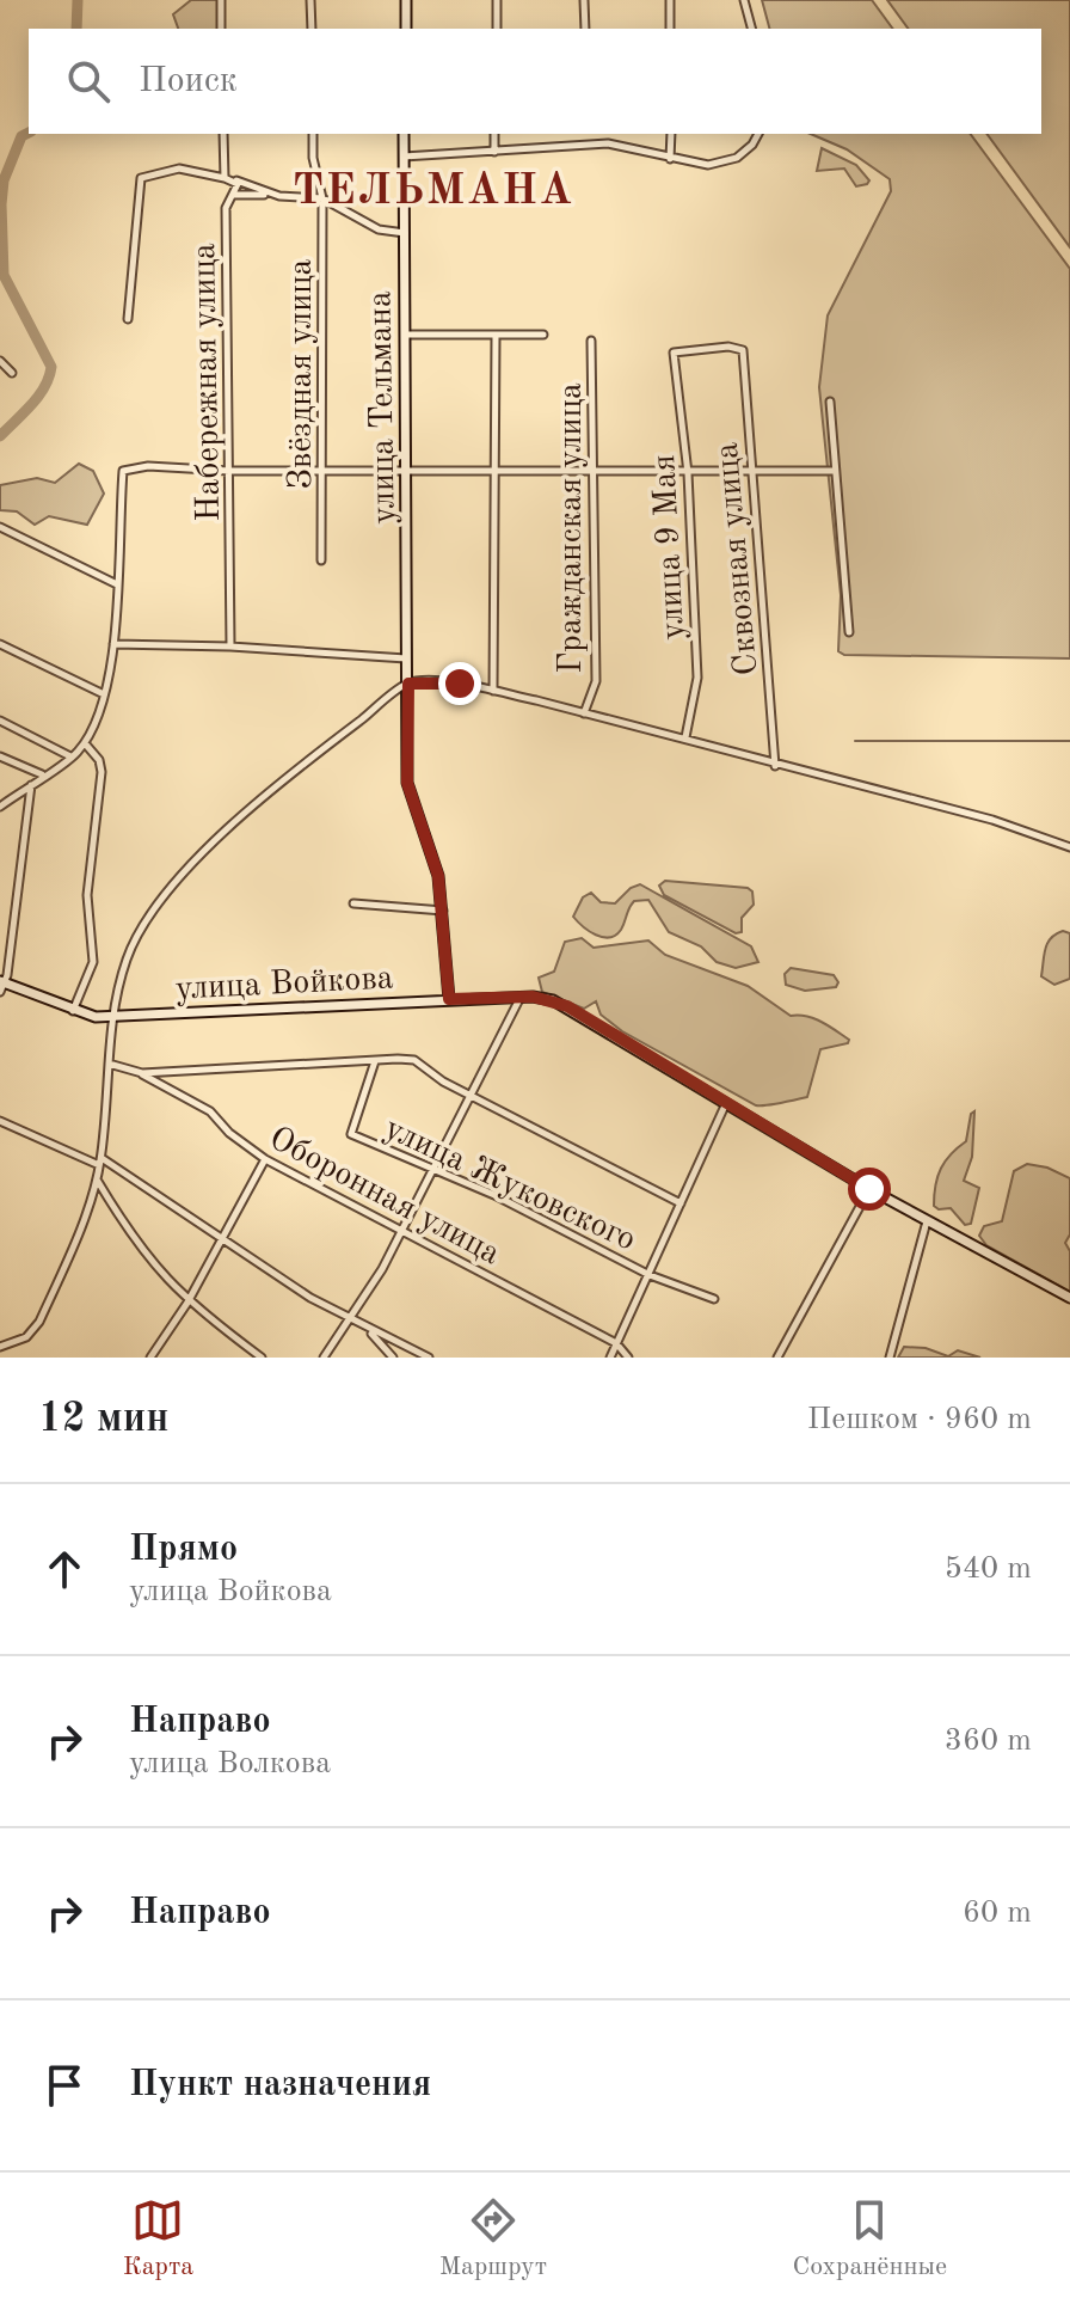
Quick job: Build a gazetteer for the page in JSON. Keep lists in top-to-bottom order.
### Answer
{
  "streets": {
    "street": [
      "Звёздная улица",
      "Набережная улица",
      "улица Тельмана",
      "Гражданская улица",
      "улица 9 Мая",
      "Сквозная улица",
      "улица Войкова",
      "улица Жуковского",
      "Оборонная улица"
    ]
  },
  "crossings": [
    ["улица Тельмана", "улица Войкова"],
    ["улица 9 Мая", "Сквозная улица"]
  ],
  "districts": ["ТЕЛЬМАНА"],
  "page": {
    "search": "Поиск",
    "heading": ["12 мин", "Пешком · 960 m"],
    "list": [
      ["Прямо", "улица Войкова", "540 m"],
      ["Направо", "улица Волкова", "360 m"],
      ["Направо", "60 m"],
      "Пункт назначения"
    ],
    "nav": ["Карта", "Маршрут", "Сохранённые"]
  }
}
